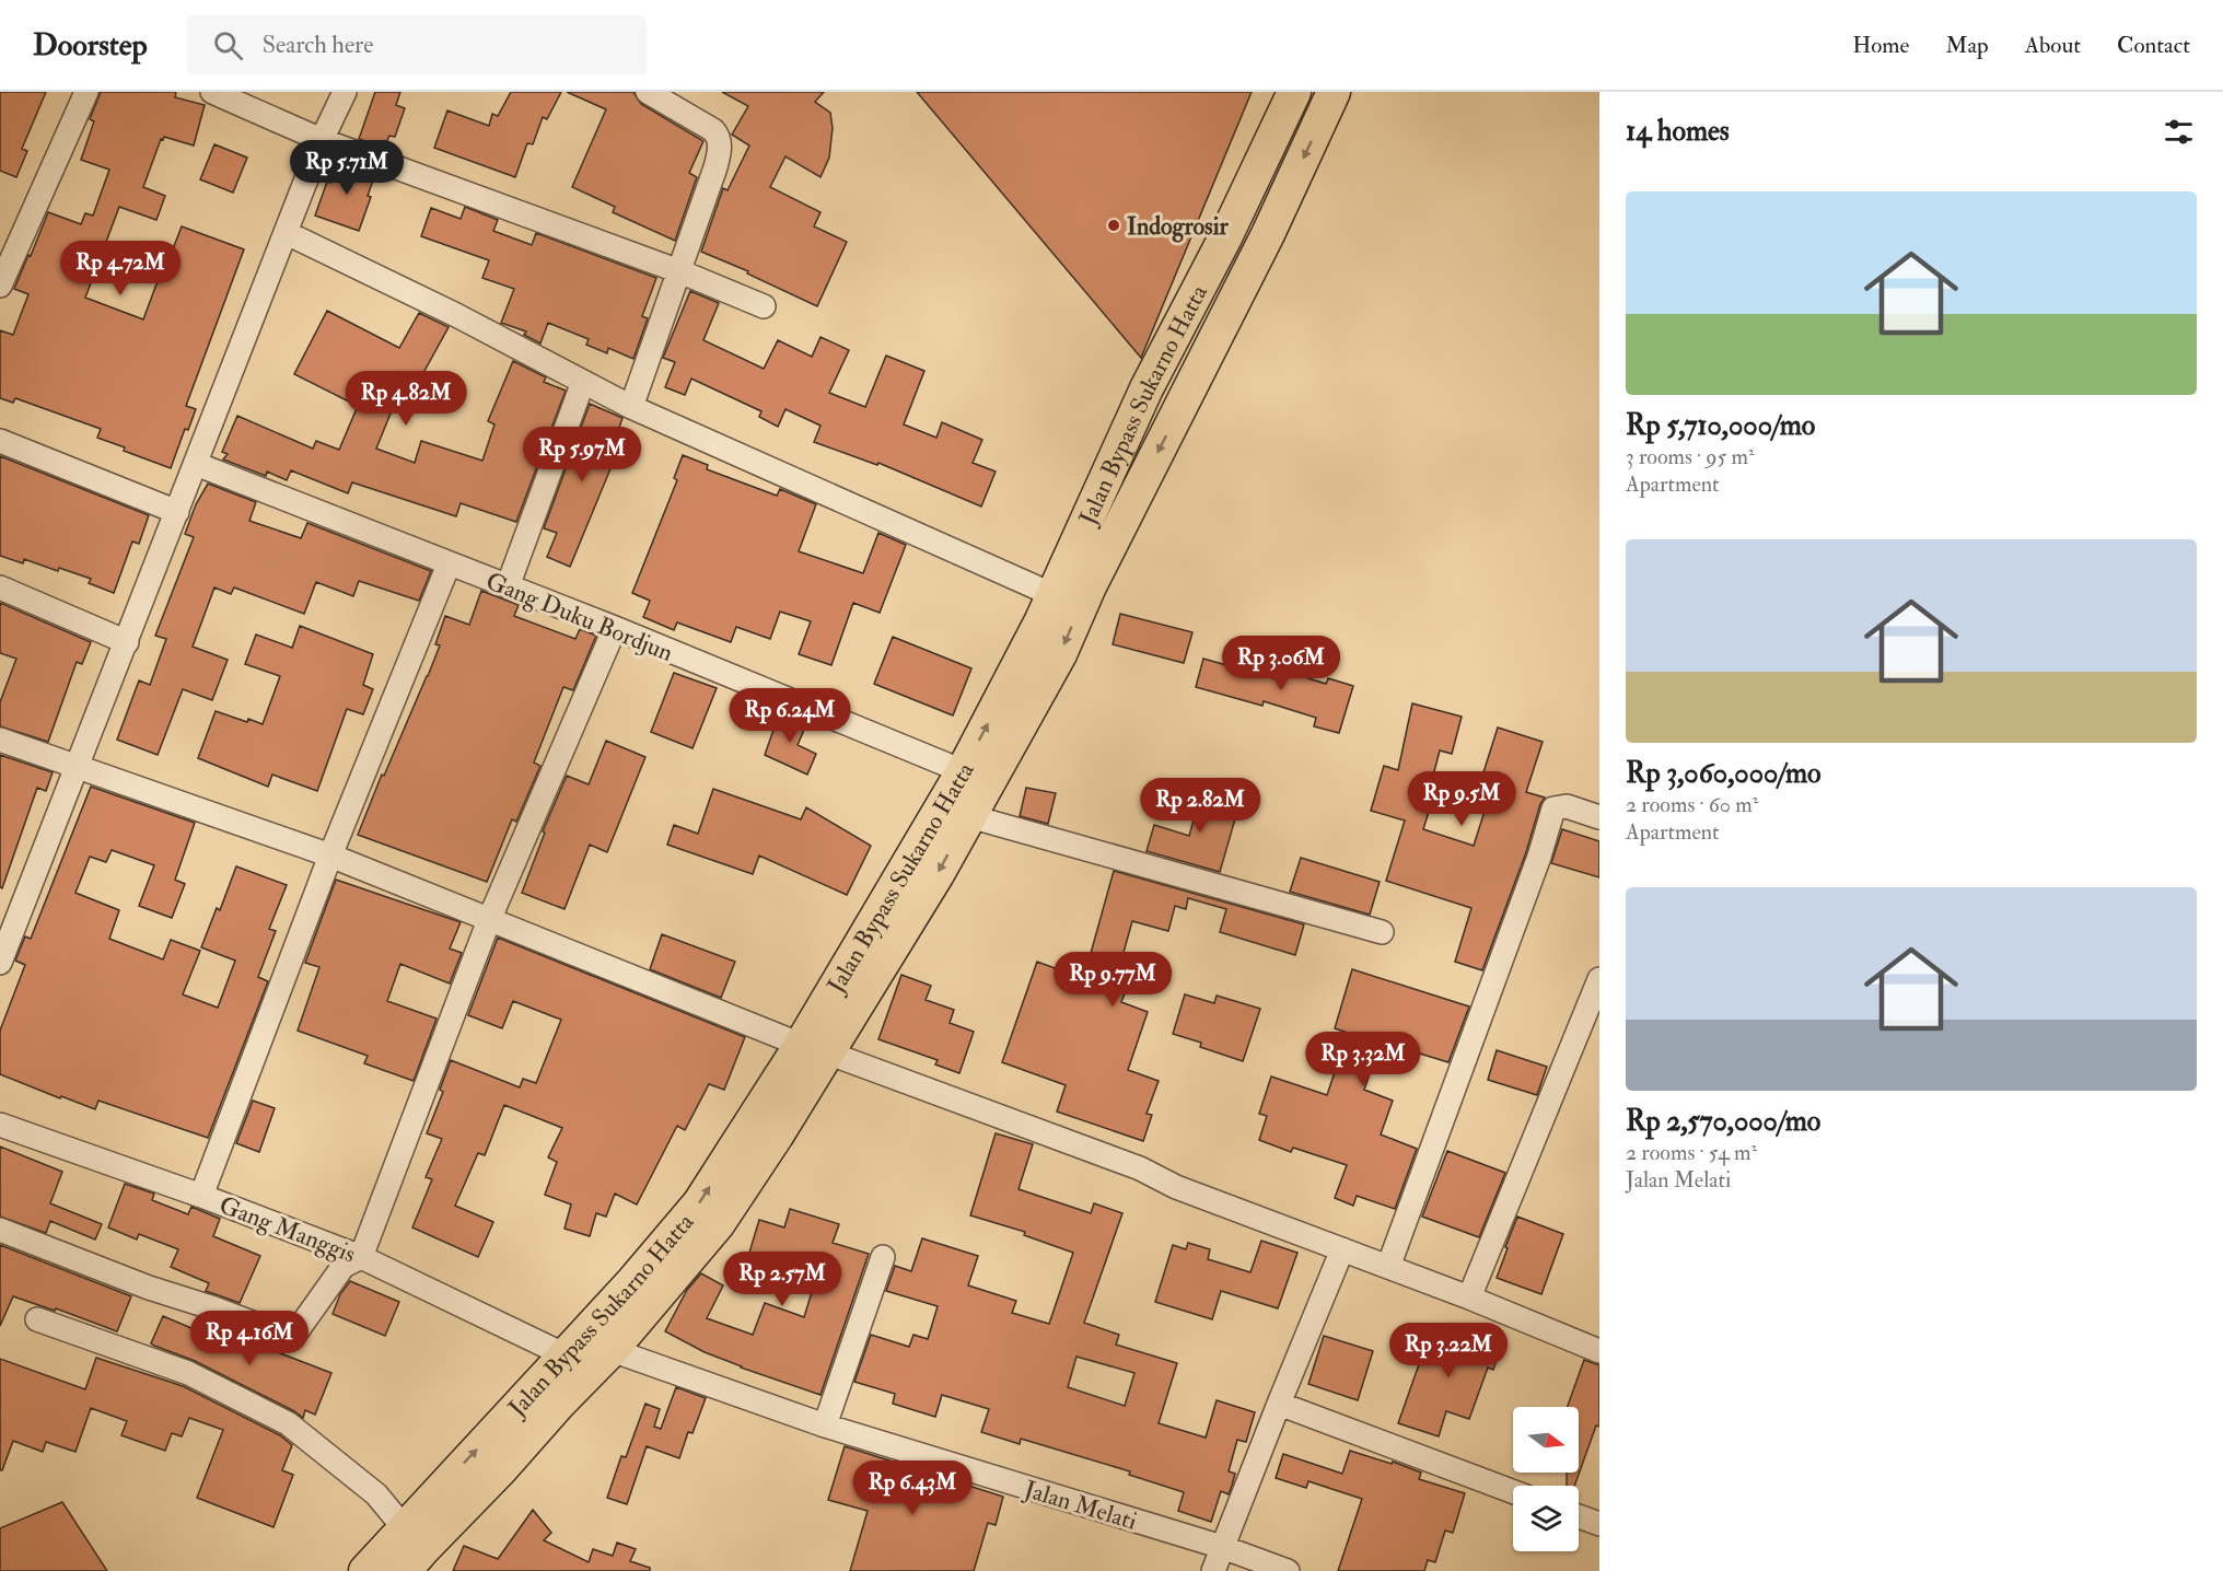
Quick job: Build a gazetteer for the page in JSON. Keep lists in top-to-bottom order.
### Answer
{
  "streets": {
    "highway": ["Jalan Bypass Sukarno Hatta"],
    "street": ["Gang Duku Bordjun", "Gang Manggis", "Jalan Melati"]
  },
  "crossings": [
    ["Jalan Bypass Sukarno Hatta", "Gang Duku Bordjun"],
    ["Jalan Bypass Sukarno Hatta", "Gang Manggis"],
    ["Jalan Bypass Sukarno Hatta", "Jalan Melati"]
  ],
  "places": ["Indogrosir"],
  "north": "right",
  "page": {
    "header": "Doorstep",
    "search": "Search here",
    "nav": [
      "Home",
      "Map",
      "About",
      "Contact"
    ],
    "heading": "14 homes",
    "price": [
      "Rp 5.71M",
      "Rp 4.72M",
      "Rp 4.82M",
      "Rp 5.97M",
      "Rp 3.06M",
      "Rp 6.24M",
      "Rp 9.5M",
      "Rp 2.82M",
      "Rp 9.77M",
      "Rp 3.32M",
      "Rp 2.57M",
      "Rp 4.16M",
      "Rp 3.22M",
      "Rp 6.43M"
    ],
    "list": [
      {
        "name": "Rp 5,710,000/mo",
        "note": "3 rooms · 95 m² · Apartment"
      },
      {
        "name": "Rp 3,060,000/mo",
        "note": "2 rooms · 60 m² · Apartment"
      },
      {
        "name": "Rp 2,570,000/mo",
        "note": "2 rooms · 54 m² · Jalan Melati"
      }
    ]
  }
}
